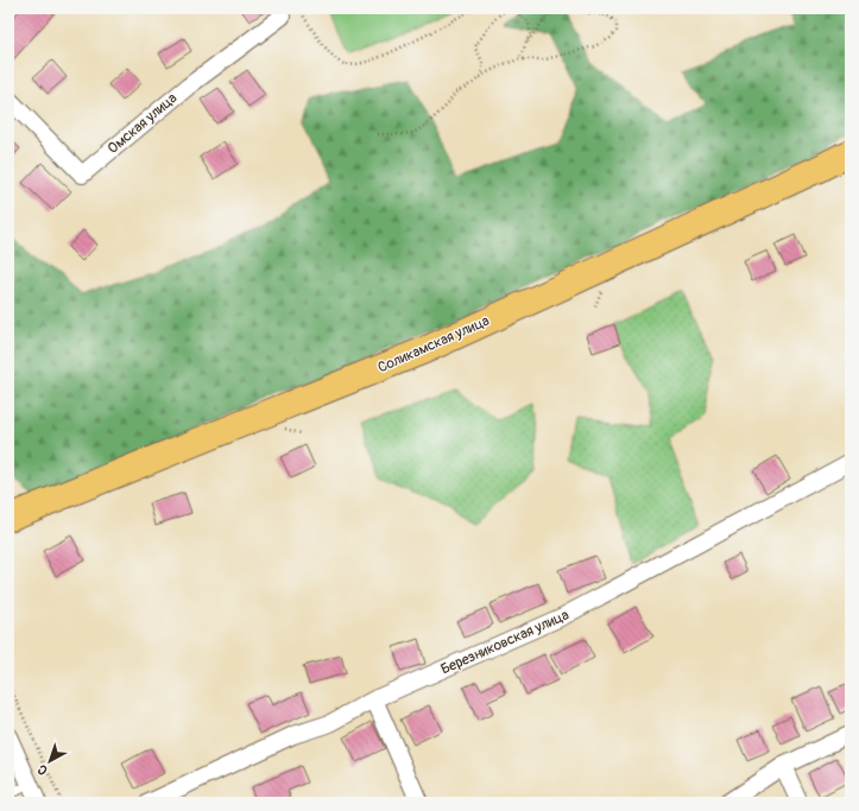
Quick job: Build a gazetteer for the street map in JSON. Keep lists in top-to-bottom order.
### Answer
{
  "streets": {
    "main road": ["Соликамская улица"],
    "street": ["Омская улица", "Березниковская улица"]
  },
  "north": "bottom left"
}
